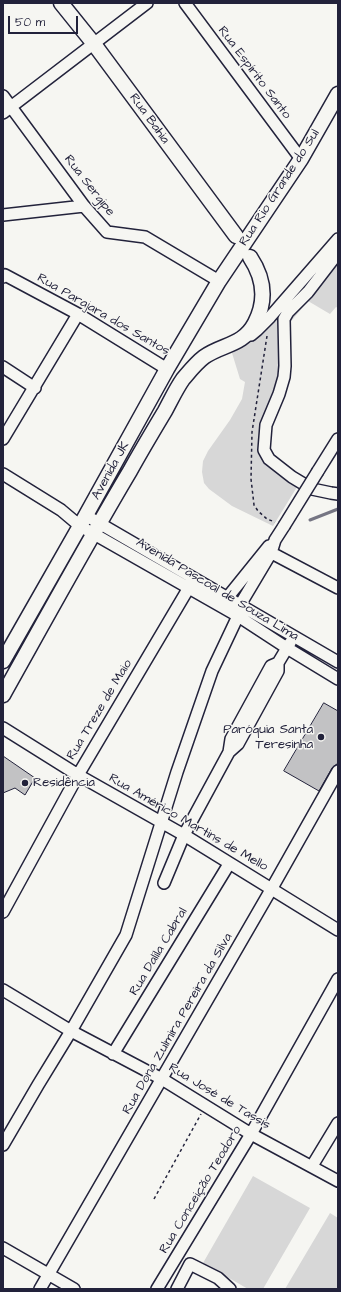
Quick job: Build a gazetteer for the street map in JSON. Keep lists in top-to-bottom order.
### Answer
{
  "streets": {
    "main road": ["Rua Bahia", "Rua Rio Grande do Sul", "Avenida JK"],
    "street": [
      "Rua Espírito Santo",
      "Rua Sergipe",
      "Rua Parajara dos Santos",
      "Avenida Pascoal de Souza Lima",
      "Rua Treze de Maio",
      "Rua Américo Martins de Mello",
      "Rua Dalila Cabral",
      "Rua Dona Zulmira Pereira da Silva",
      "Rua José de Tassis",
      "Rua Conceição Teodoro"
    ]
  },
  "crossings": [
    ["Rua Espírito Santo", "Rua Rio Grande do Sul"],
    ["Rua Sergipe", "Rua Rio Grande do Sul"],
    ["Rua Sergipe", "Avenida JK"],
    ["Rua Rio Grande do Sul", "Avenida JK"],
    ["Rua Parajara dos Santos", "Avenida JK"],
    ["Avenida JK", "Avenida Pascoal de Souza Lima"],
    ["Avenida Pascoal de Souza Lima", "Rua Treze de Maio"],
    ["Rua Treze de Maio", "Rua Américo Martins de Mello"],
    ["Rua Américo Martins de Mello", "Rua Dalila Cabral"],
    ["Rua Américo Martins de Mello", "Rua Dona Zulmira Pereira da Silva"],
    ["Rua Dalila Cabral", "Rua José de Tassis"],
    ["Rua Dona Zulmira Pereira da Silva", "Rua José de Tassis"],
    ["Rua José de Tassis", "Rua Conceição Teodoro"]
  ],
  "places": ["Paróquia Santa Teresinha", "Residência"],
  "scale_bar": "50 m"
}
